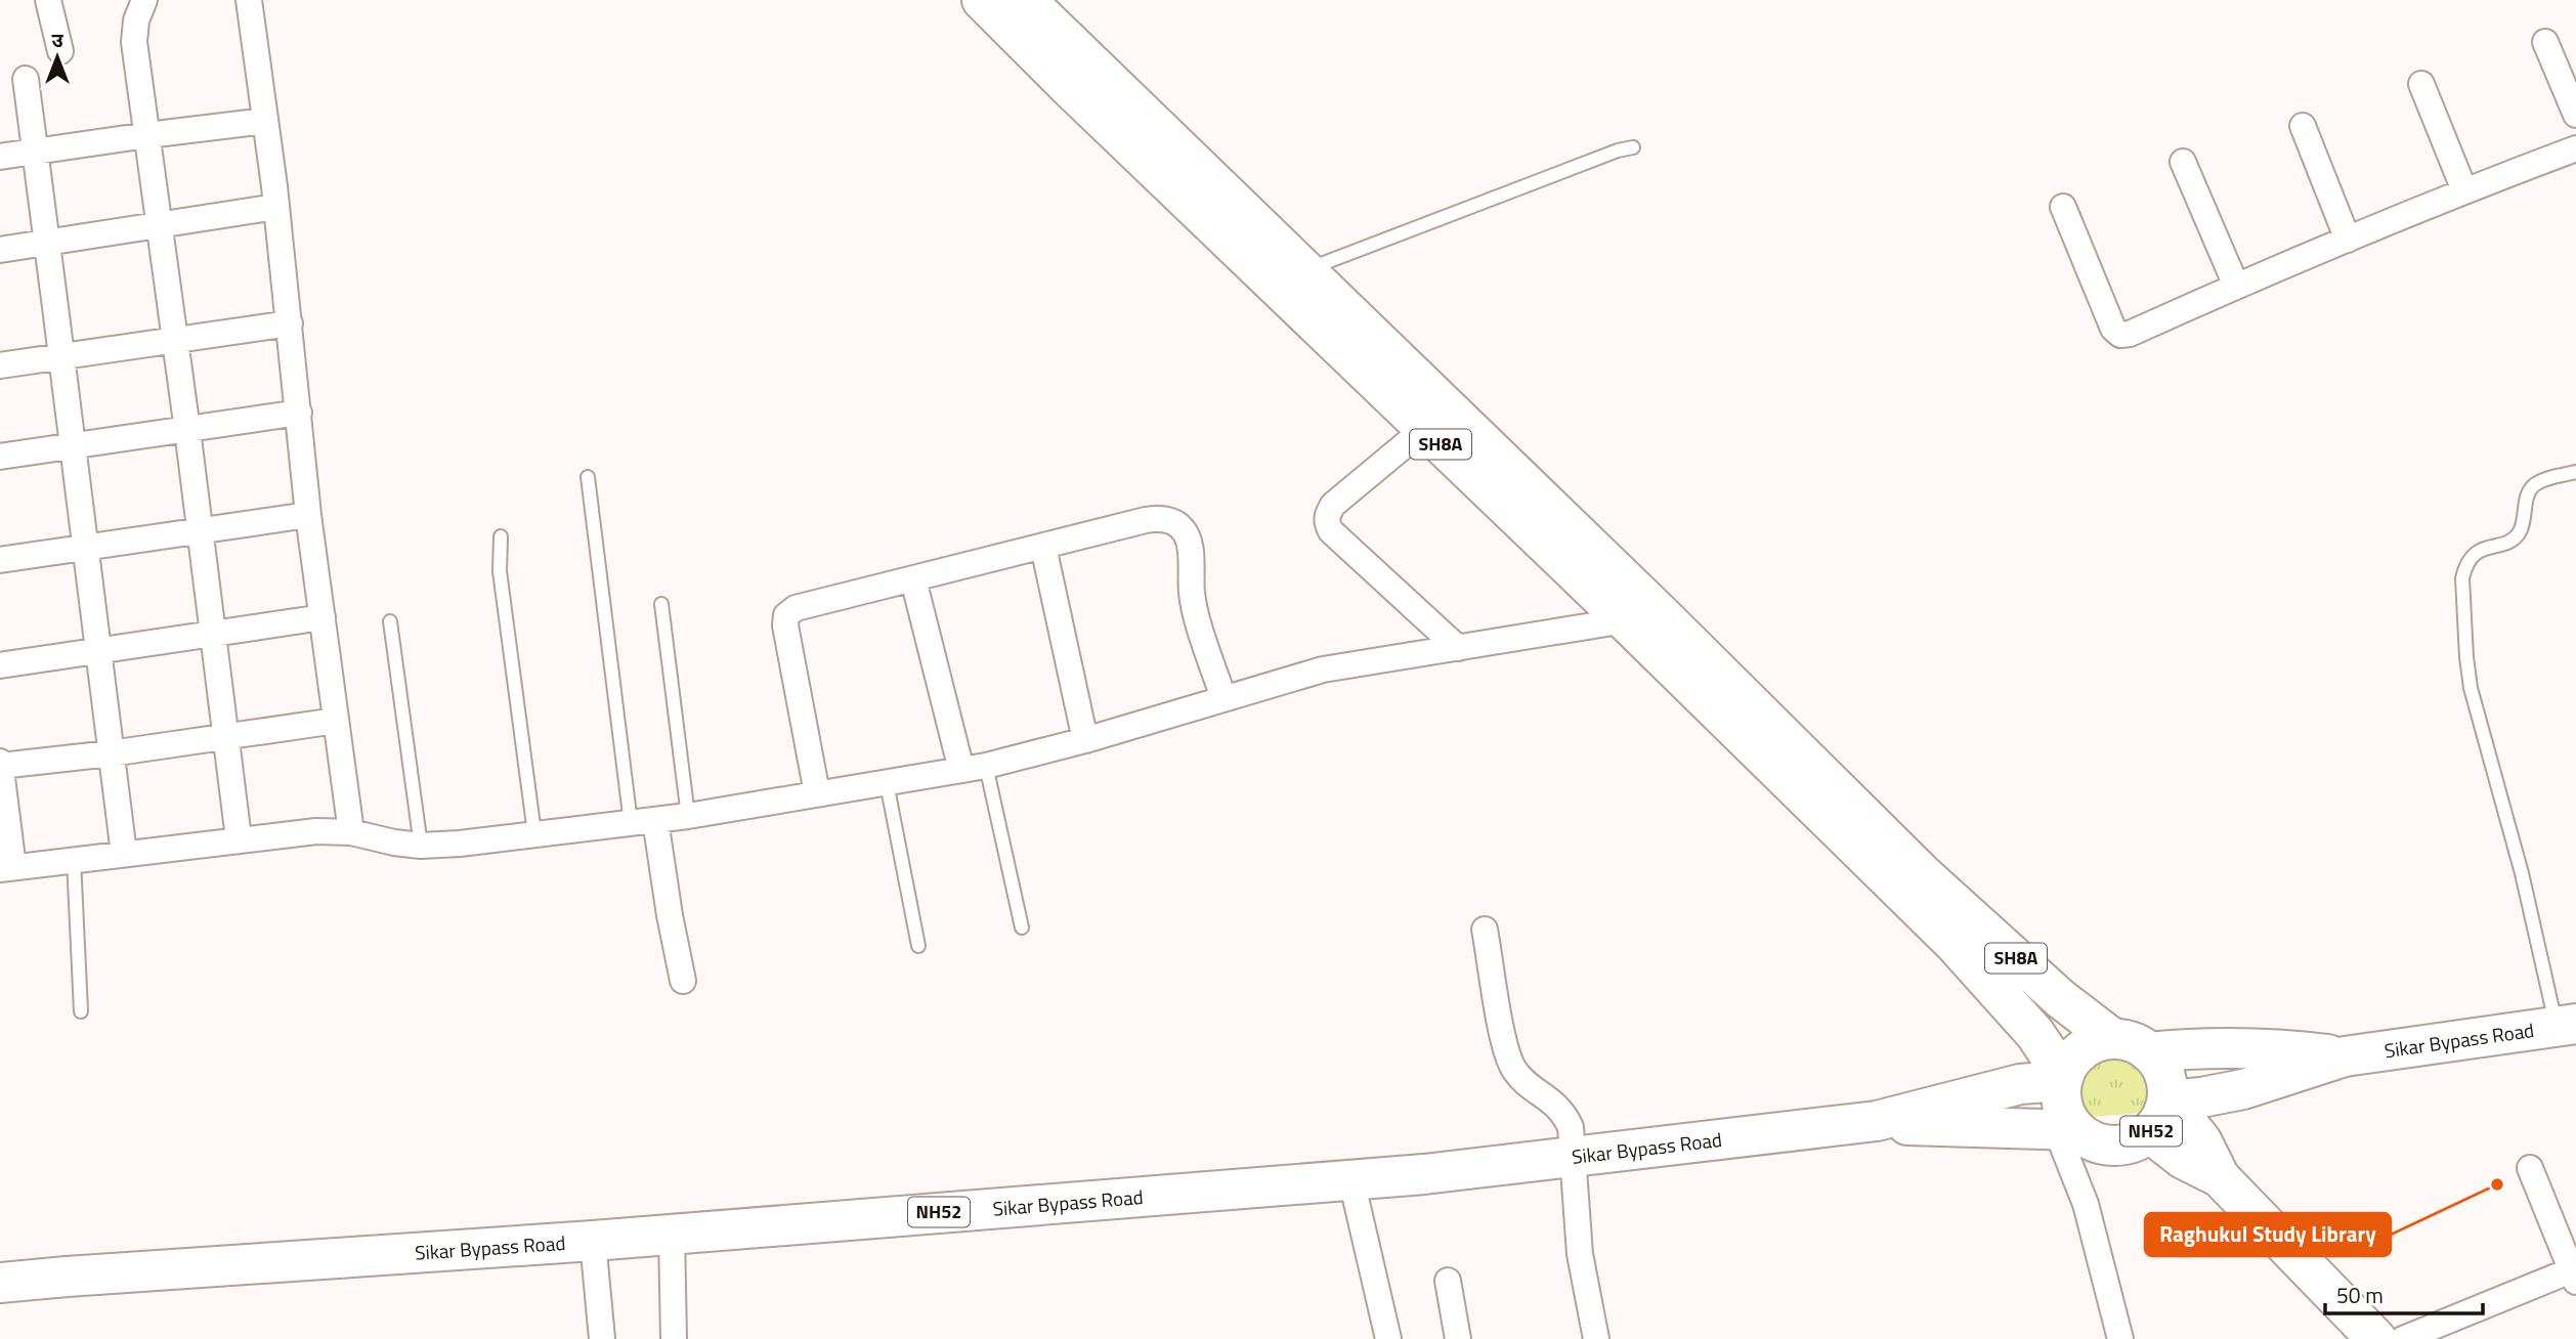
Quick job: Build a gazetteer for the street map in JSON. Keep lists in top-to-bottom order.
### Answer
{
  "streets": {
    "main road": ["SH8A", "Sikar Bypass Road", "NH52"]
  },
  "crossings": [
    ["SH8A", "Sikar Bypass Road"],
    ["SH8A", "NH52"],
    ["Sikar Bypass Road", "NH52"]
  ],
  "places": ["Raghukul Study Library"],
  "scale_bar": "50 m",
  "north": "top"
}
